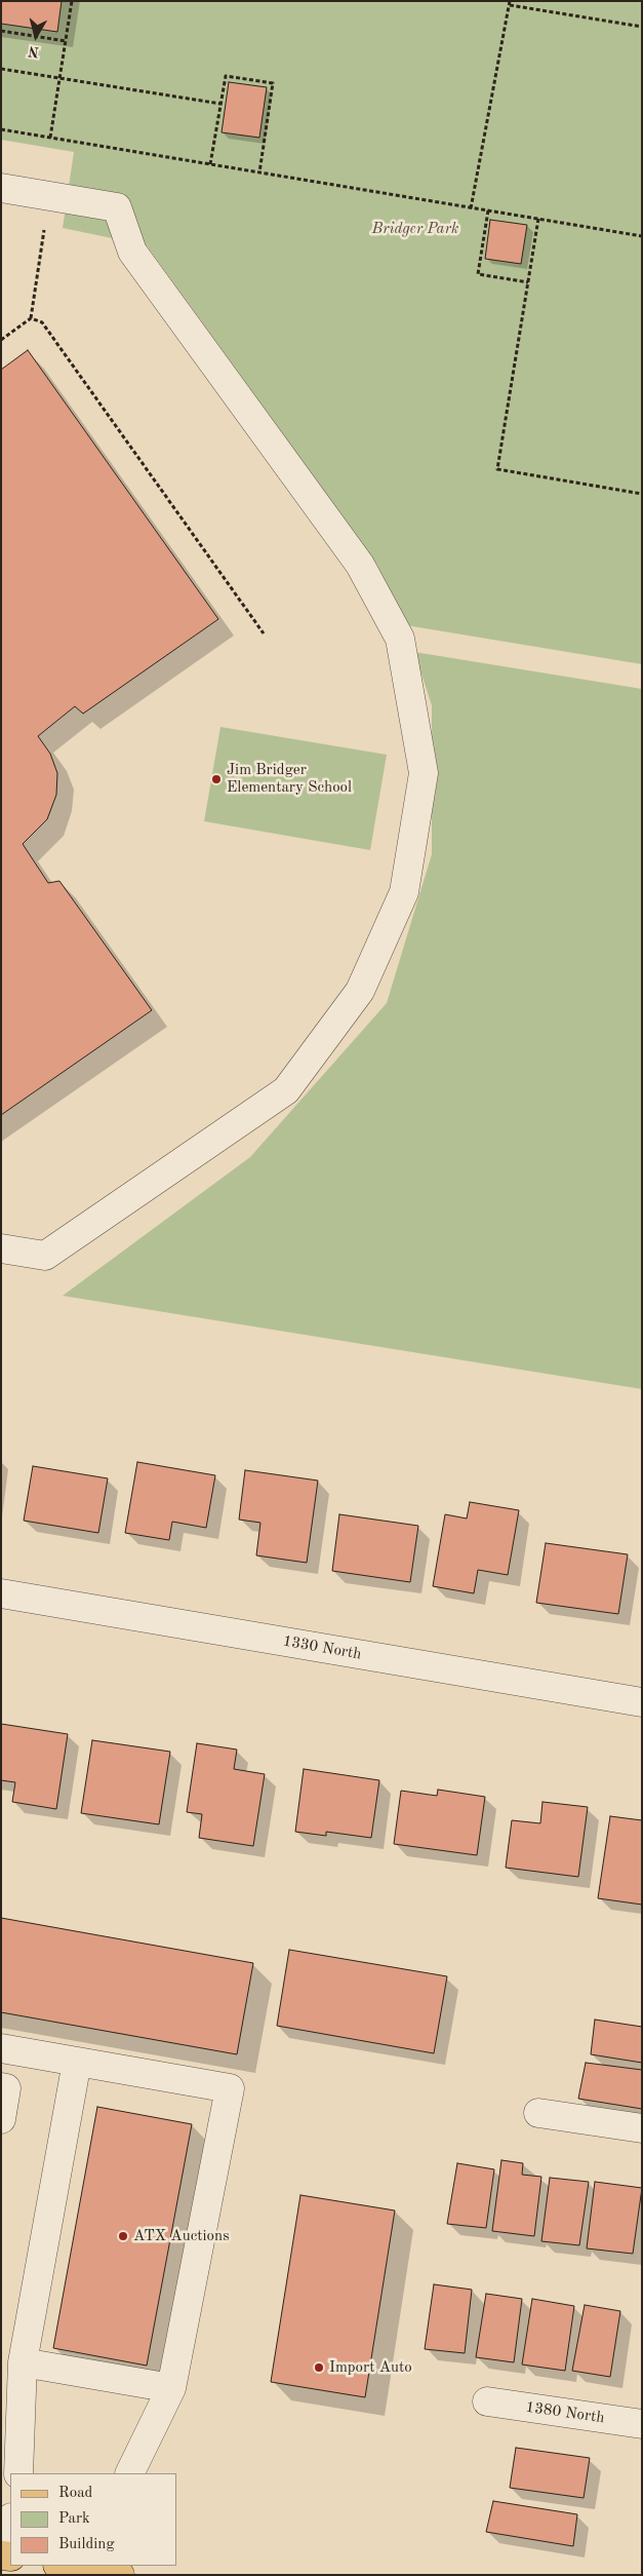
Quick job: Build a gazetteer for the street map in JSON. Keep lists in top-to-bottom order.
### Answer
{
  "streets": {
    "street": ["1330 North", "1380 North"]
  },
  "parks": ["Bridger Park"],
  "places": ["Jim Bridger Elementary School", "ATX Auctions", "Import Auto"],
  "legend": ["Road", "Park", "Building"],
  "north": "bottom"
}
